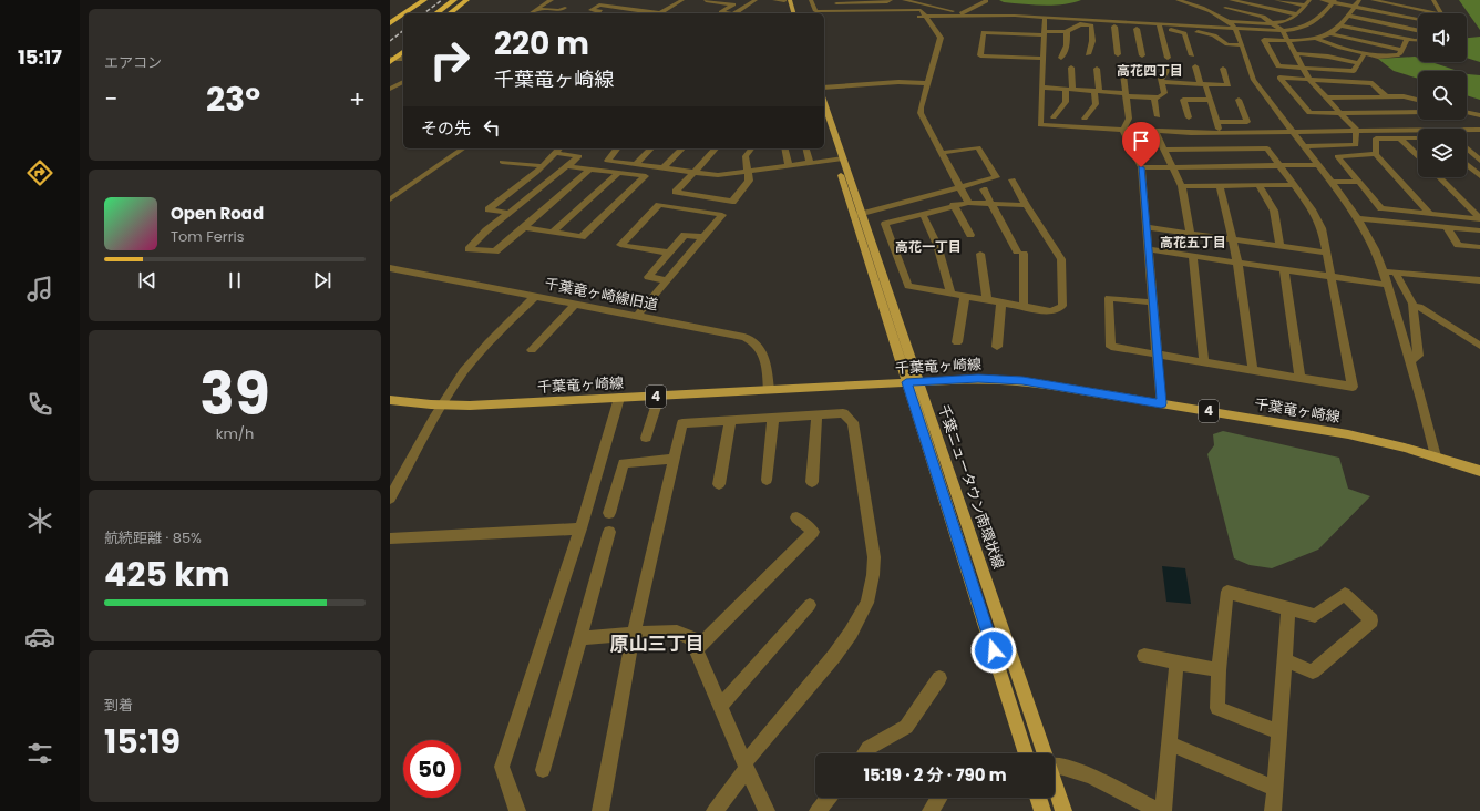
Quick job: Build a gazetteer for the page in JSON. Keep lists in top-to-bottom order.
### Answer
{
  "streets": {
    "main road": ["千葉竜ヶ崎線", "4", "千葉ニュータウン南環状線"],
    "street": ["千葉竜ヶ崎線旧道"]
  },
  "crossings": [
    ["千葉竜ヶ崎線旧道", "千葉竜ヶ崎線"],
    ["千葉竜ヶ崎線", "千葉ニュータウン南環状線"]
  ],
  "districts": [
    "高花四丁目",
    "高花五丁目",
    "高花一丁目",
    "原山三丁目"
  ],
  "page": {
    "tabs": "15:17",
    "tile": [
      "エアコン",
      ["39", "km/h"],
      ["航続距離 · 85%", "425 km"],
      ["到着", "15:19"]
    ],
    "turn": ["220 m", "千葉竜ヶ崎線"],
    "heat": ["−", "23°", "+"],
    "then": "その先",
    "song": ["Open Road", "Tom Ferris"],
    "limit": "50",
    "trip": "15:19 · 2 分 · 790 m"
  }
}
